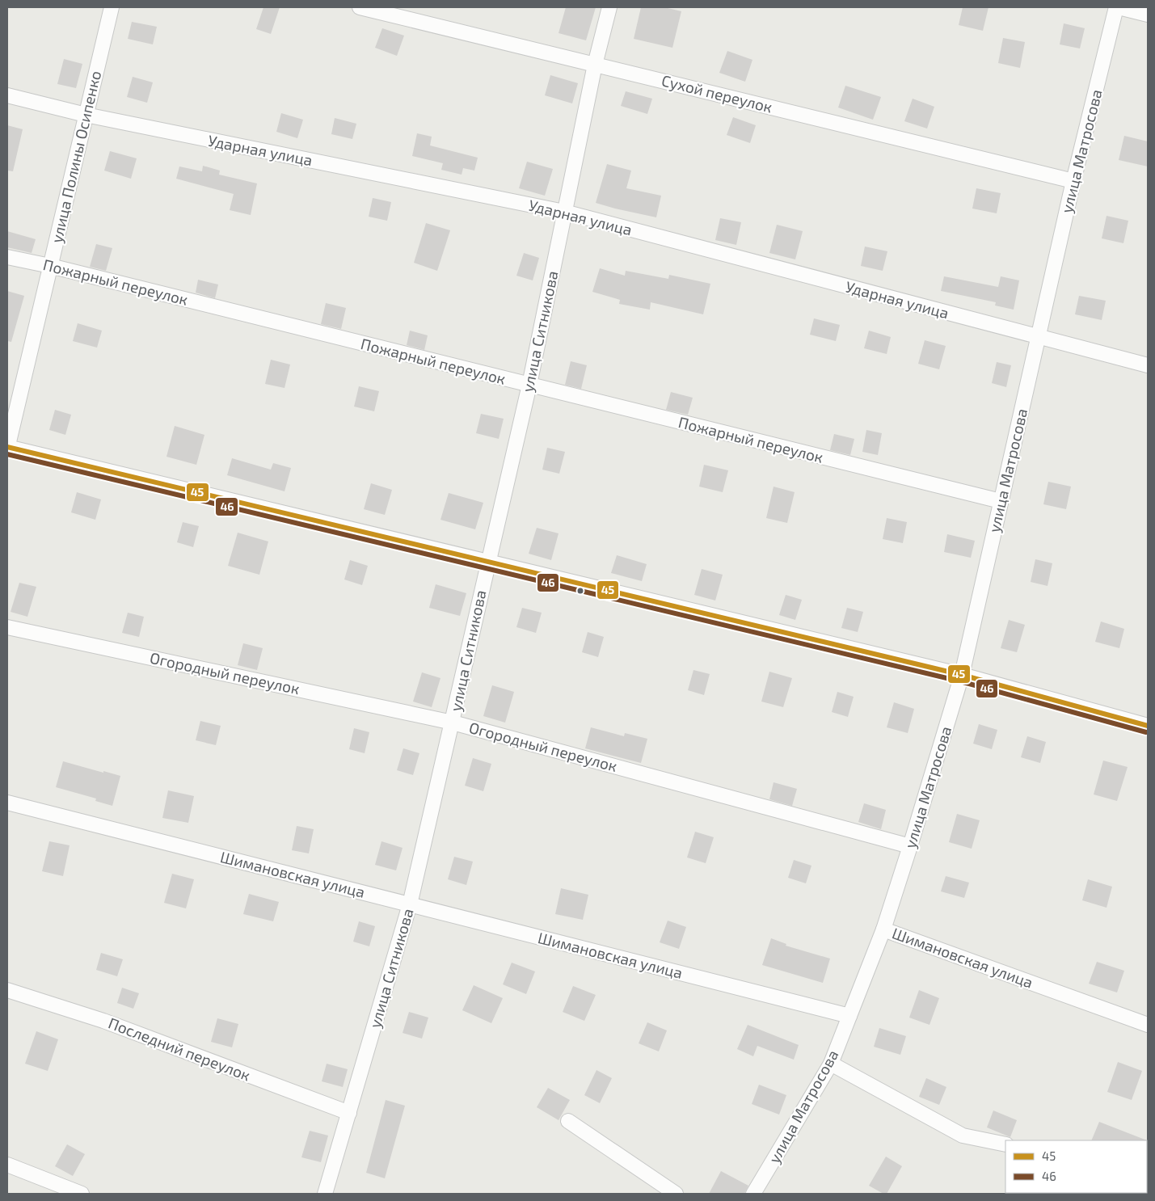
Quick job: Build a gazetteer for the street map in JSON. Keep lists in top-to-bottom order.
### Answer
{
  "streets": {
    "street": [
      "Сухой переулок",
      "Ударная улица",
      "улица Матросова",
      "улица Полины Осипенко",
      "Пожарный переулок",
      "улица Ситникова",
      "Огородный переулок",
      "Шимановская улица",
      "Последний переулок"
    ]
  },
  "crossings": [
    ["Сухой переулок", "улица Матросова"],
    ["Сухой переулок", "улица Ситникова"],
    ["Ударная улица", "улица Матросова"],
    ["Ударная улица", "улица Полины Осипенко"],
    ["Ударная улица", "улица Ситникова"],
    ["улица Матросова", "Пожарный переулок"],
    ["улица Матросова", "Огородный переулок"],
    ["улица Матросова", "Шимановская улица"],
    ["улица Полины Осипенко", "Пожарный переулок"],
    ["Пожарный переулок", "улица Ситникова"],
    ["улица Ситникова", "Огородный переулок"],
    ["улица Ситникова", "Шимановская улица"],
    ["улица Ситникова", "Последний переулок"]
  ],
  "lines": ["transit line 45", "transit line 46"],
  "legend": ["45", "46"]
}
